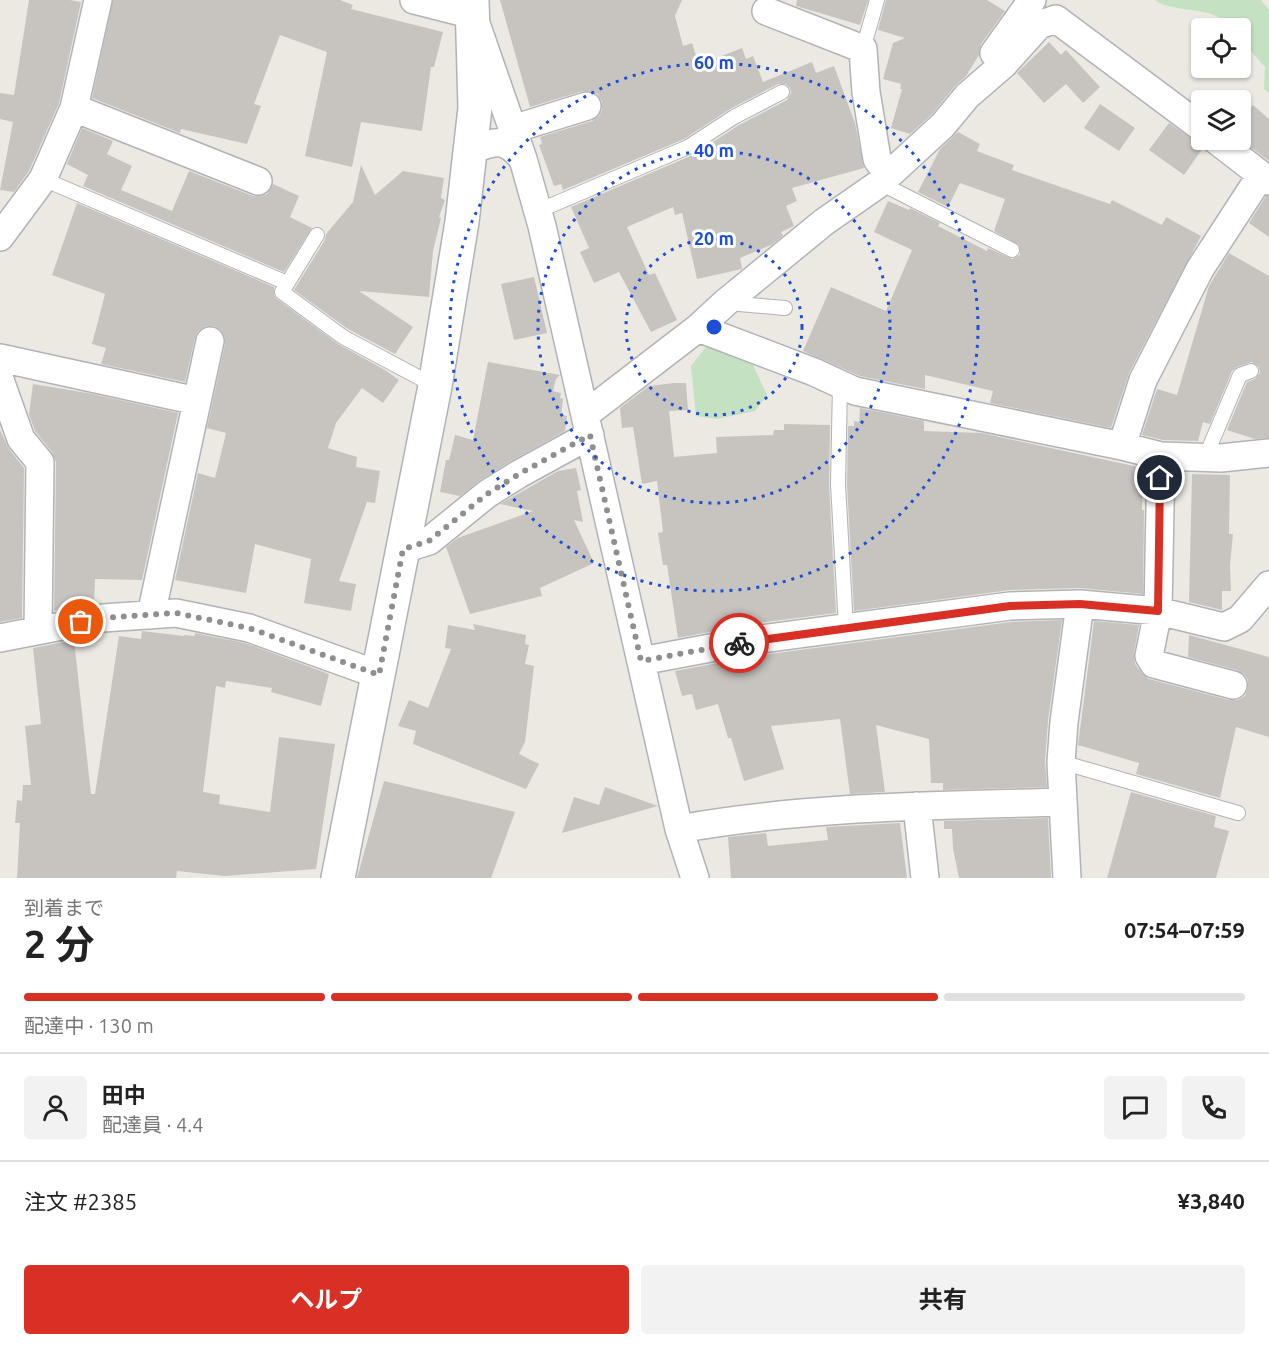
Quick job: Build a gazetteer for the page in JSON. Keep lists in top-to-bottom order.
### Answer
{
  "page": {
    "heading": ["2 分", "到着まで", "07:54–07:59"],
    "panel": [
      "田中",
      "配達員 · 4.4",
      "注文 #2385",
      "¥3,840"
    ],
    "bar": "配達中 · 130 m",
    "buttons": ["ヘルプ", "共有"]
  },
  "rings": ["60 m", "40 m", "20 m"]
}
